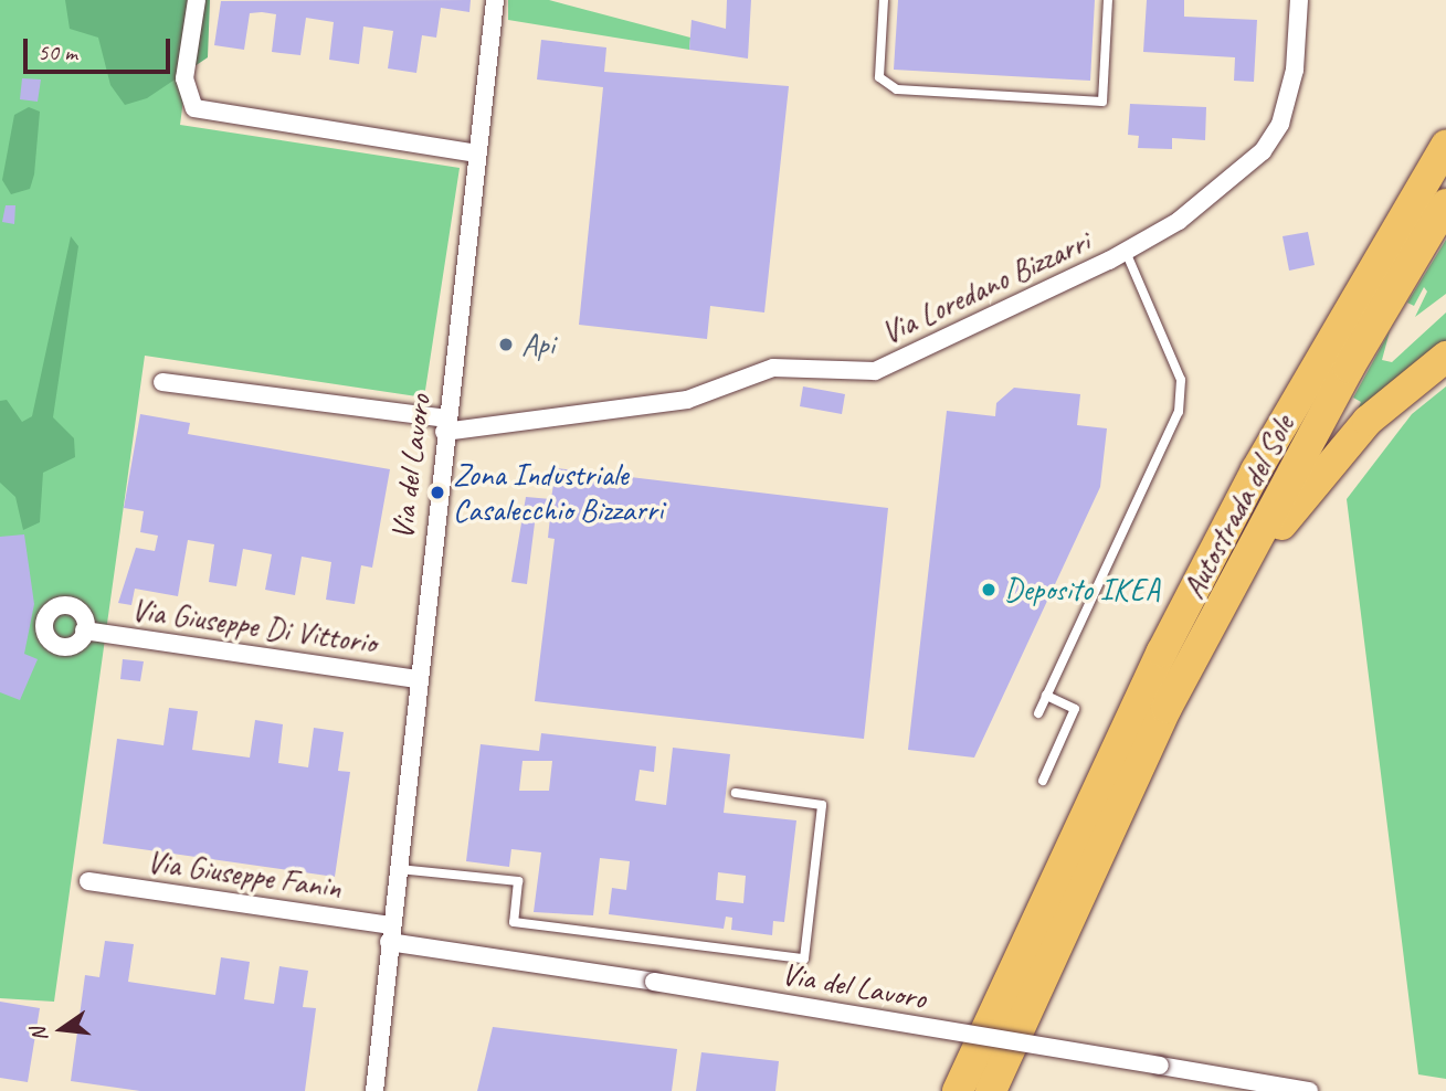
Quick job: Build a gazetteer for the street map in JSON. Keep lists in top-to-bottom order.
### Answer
{
  "streets": {
    "highway": ["Autostrada del Sole"],
    "street": [
      "Via Loredano Bizzarri",
      "Via del Lavoro",
      "Via Giuseppe Di Vittorio",
      "Via Giuseppe Fanin"
    ]
  },
  "crossings": [
    ["Via Loredano Bizzarri", "Via del Lavoro"],
    ["Via del Lavoro", "Via Giuseppe Di Vittorio"],
    ["Via del Lavoro", "Via Giuseppe Fanin"]
  ],
  "places": ["Api", "Zona Industriale Casalecchio Bizzarri", "Deposito IKEA"],
  "scale_bar": "50 m",
  "north": "left"
}
